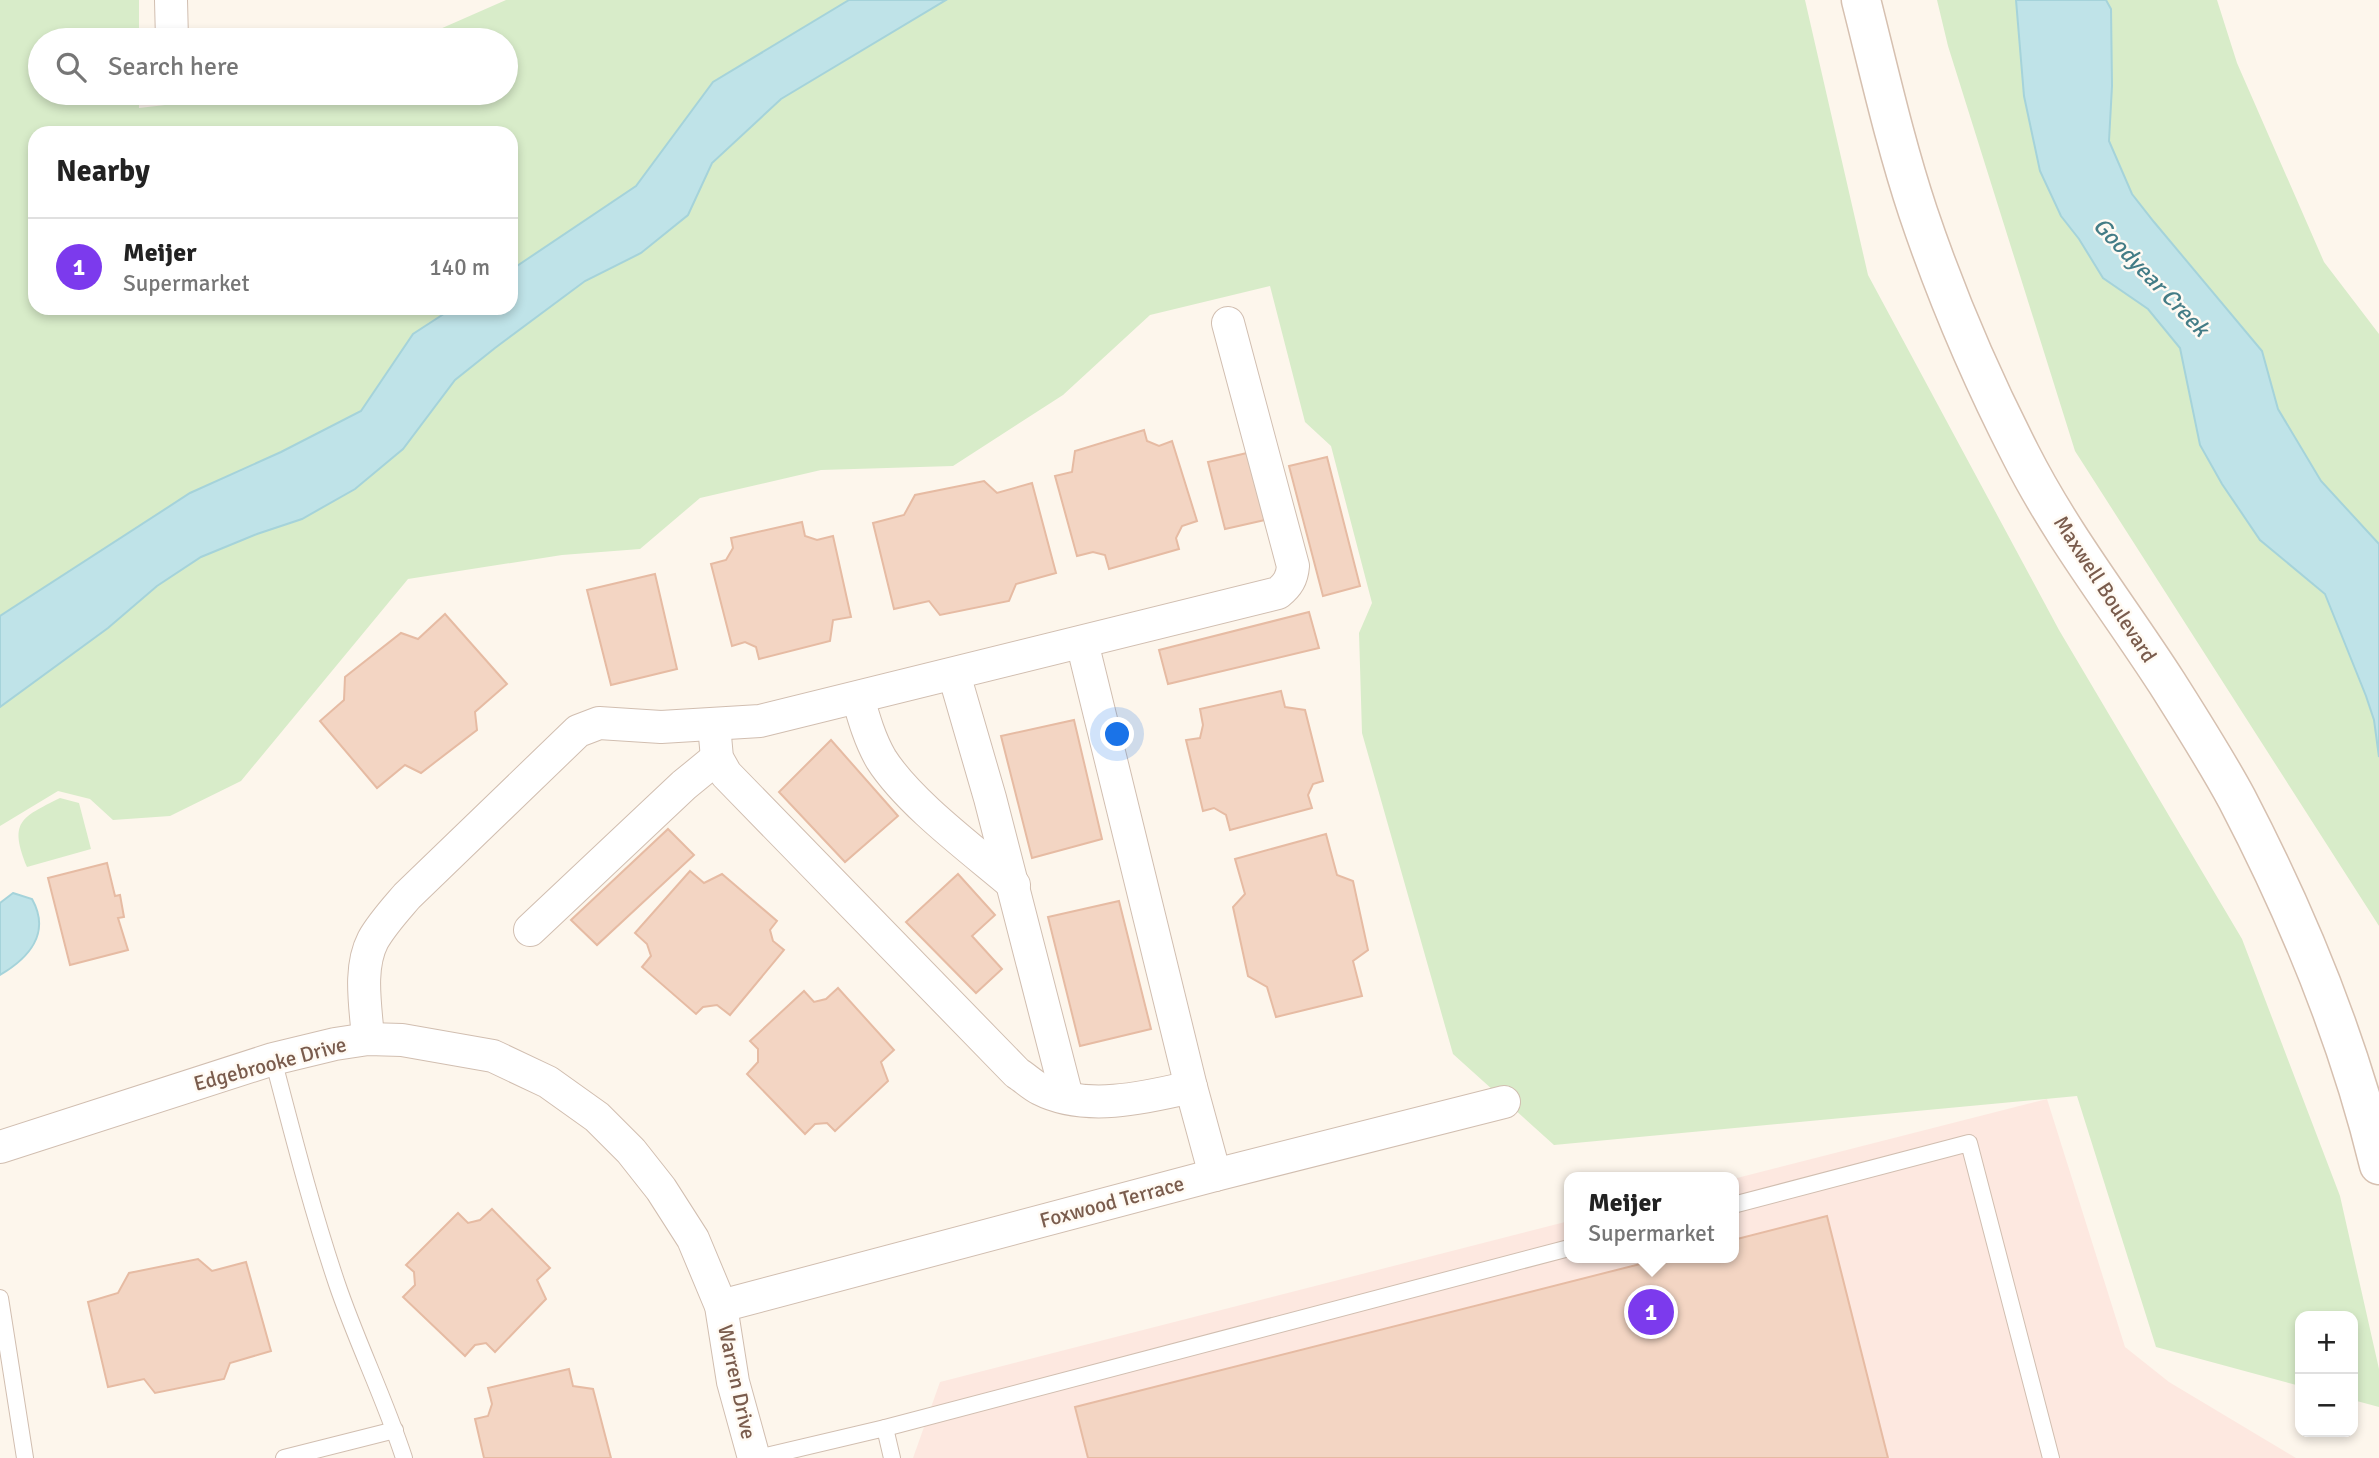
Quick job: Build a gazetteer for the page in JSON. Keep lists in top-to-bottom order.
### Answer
{
  "streets": {
    "street": [
      "Maxwell Boulevard",
      "Edgebrooke Drive",
      "Foxwood Terrace",
      "Warren Drive"
    ]
  },
  "crossings": [
    ["Edgebrooke Drive", "Foxwood Terrace"],
    ["Edgebrooke Drive", "Warren Drive"],
    ["Foxwood Terrace", "Warren Drive"]
  ],
  "water": ["Goodyear Creek"],
  "page": {
    "search": "Search here",
    "heading": "Nearby",
    "list": [
      {
        "mark": "1",
        "name": "Meijer",
        "note": "Supermarket",
        "value": "140 m"
      }
    ],
    "popup": ["Meijer", "Supermarket"],
    "pins": "1",
    "map_buttons": ["+", "−"]
  }
}
